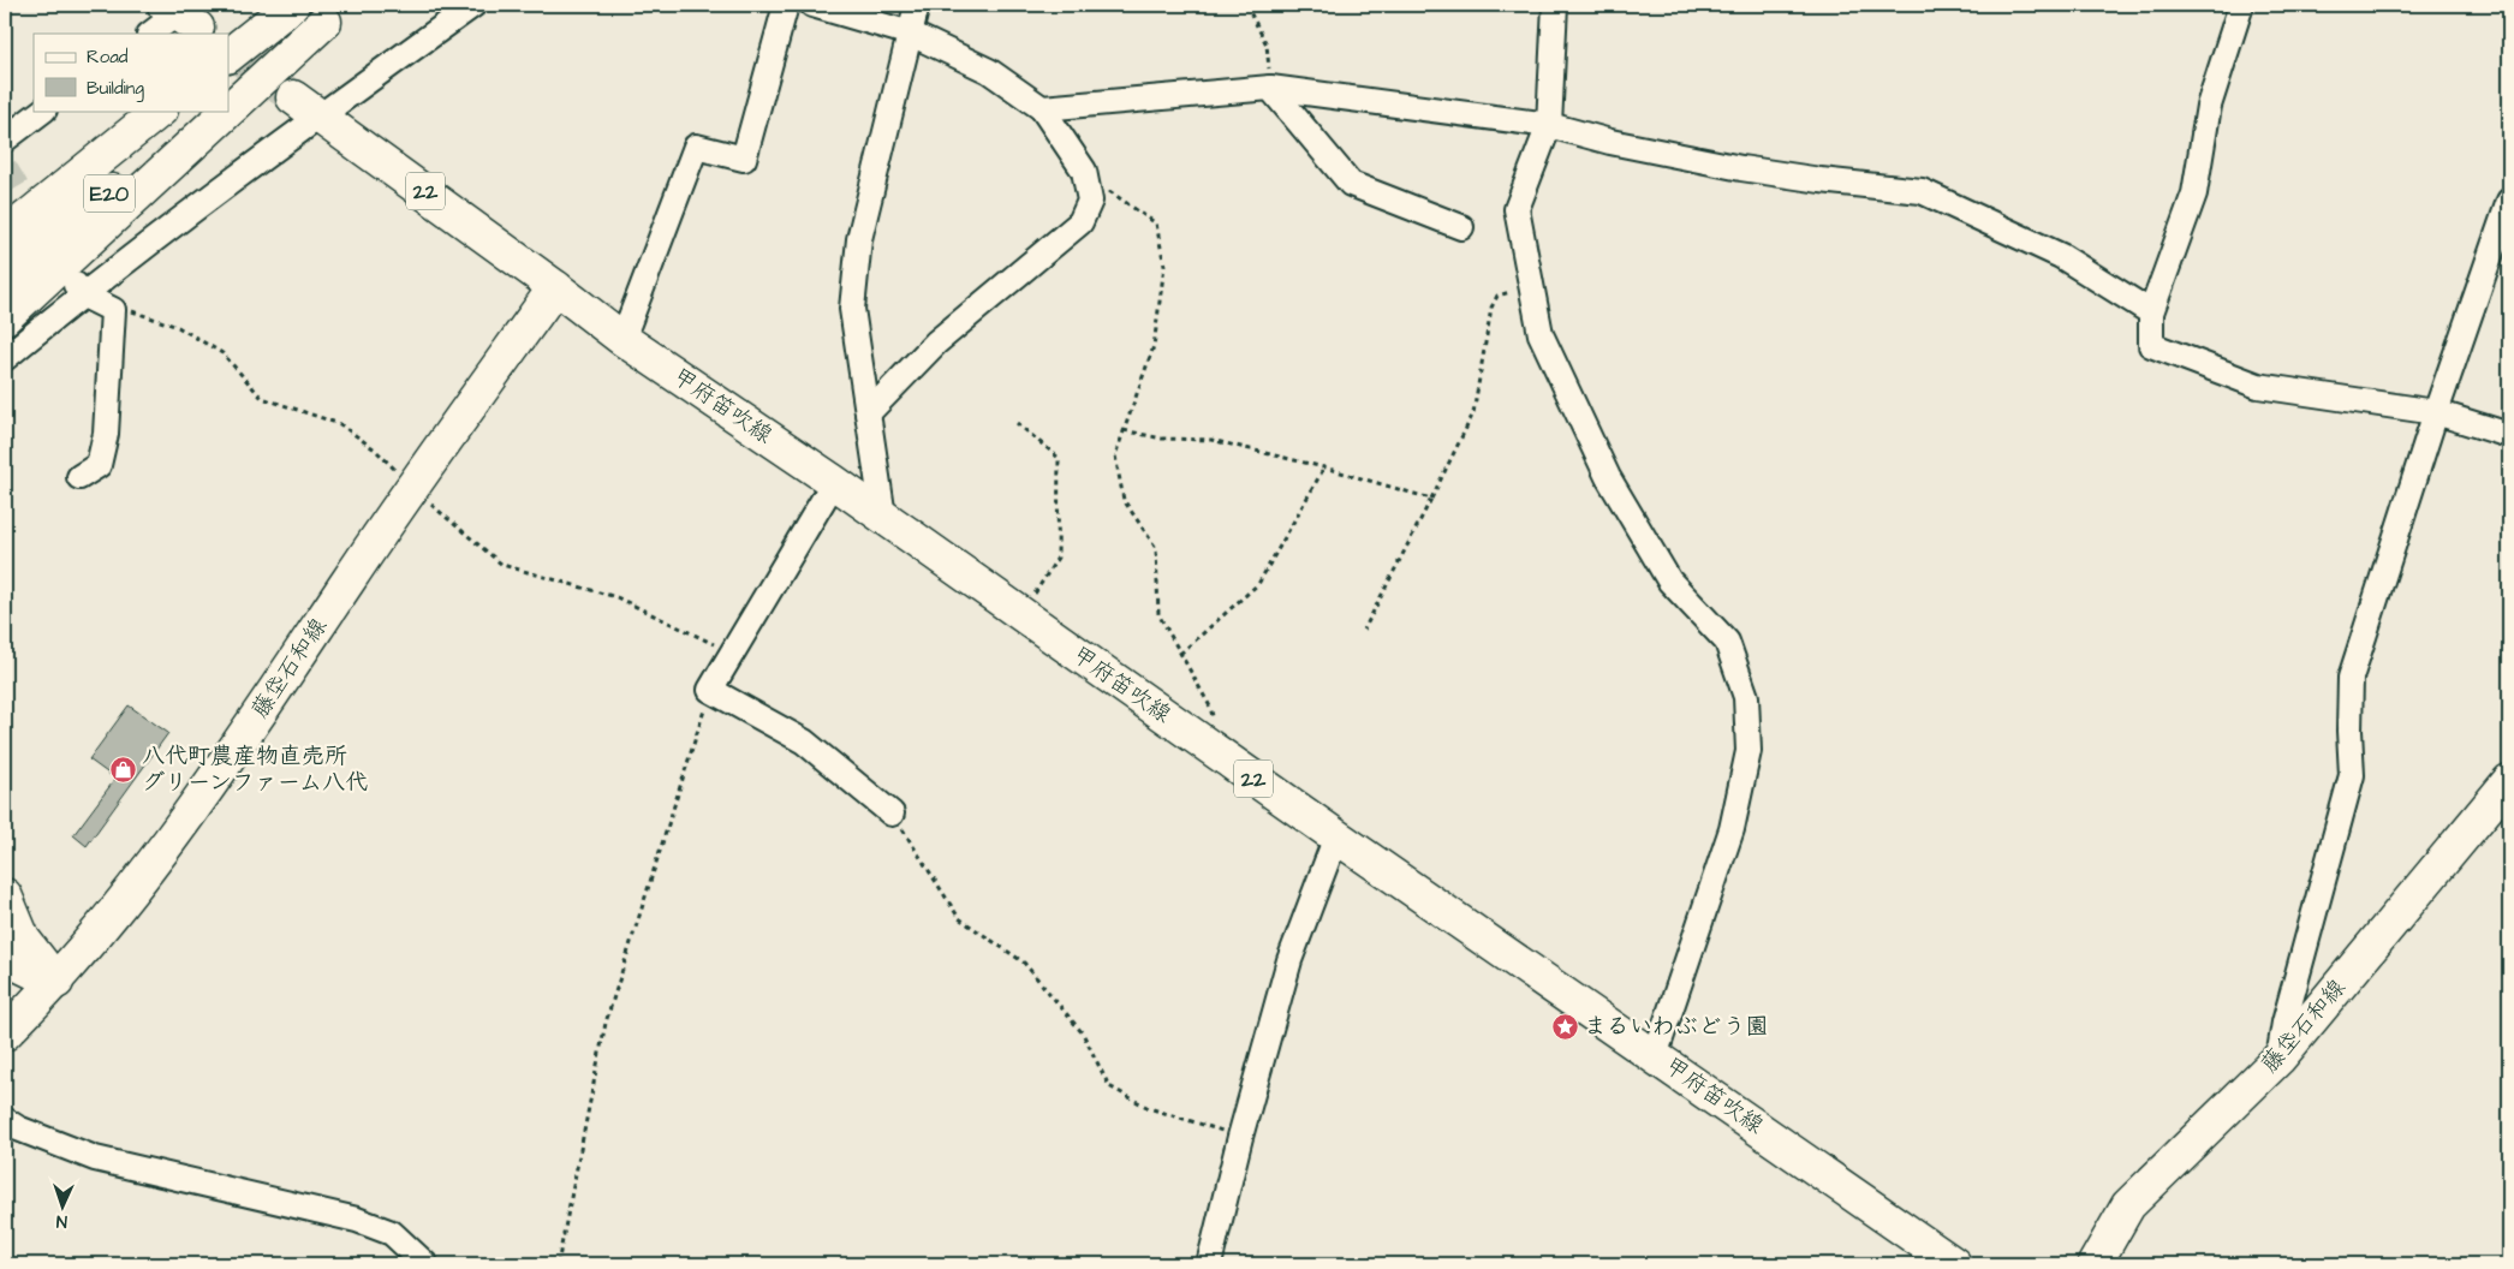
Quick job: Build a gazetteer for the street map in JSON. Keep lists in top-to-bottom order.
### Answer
{
  "streets": {
    "main road": [
      "22",
      "E20",
      "甲府笛吹線",
      "藤垈石和線"
    ]
  },
  "crossings": [
    ["甲府笛吹線", "藤垈石和線"]
  ],
  "places": {
    "shop": ["八代町農産物直売所 グリーンファーム八代"],
    "place": ["まるいわぶどう園"]
  },
  "legend": ["Road", "Building"],
  "north": "bottom"
}
